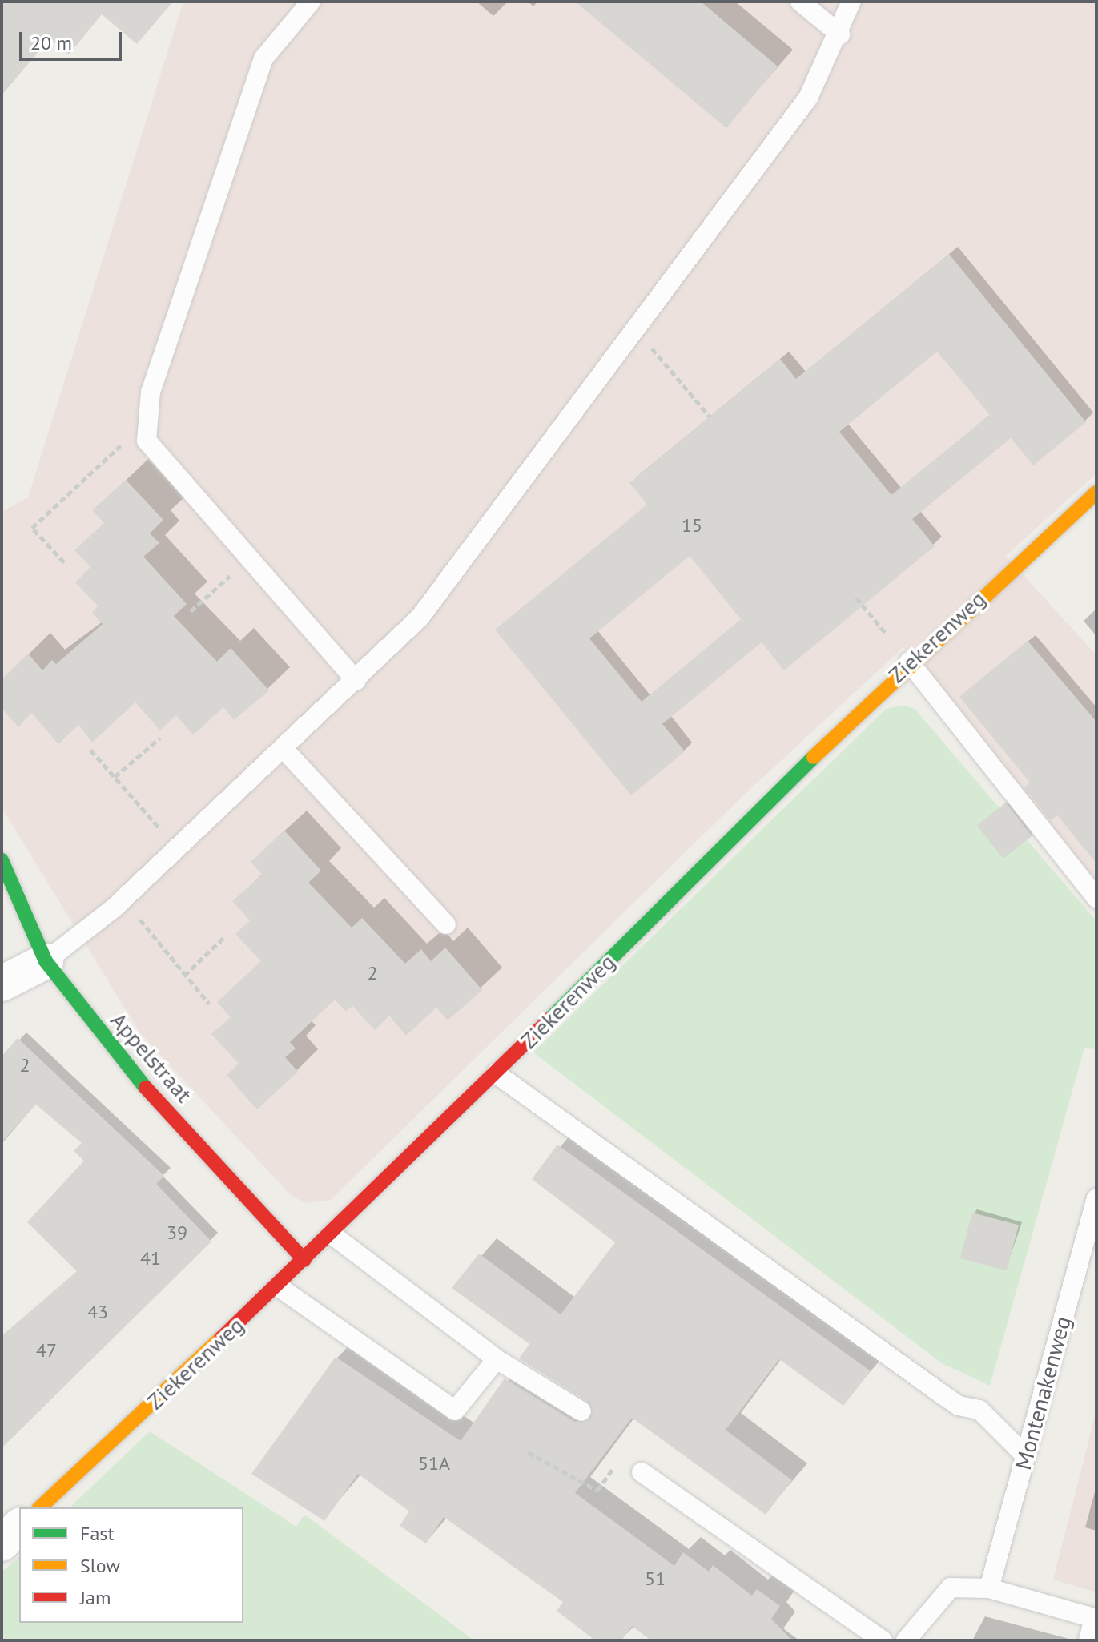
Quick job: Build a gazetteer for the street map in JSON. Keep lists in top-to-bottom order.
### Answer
{
  "streets": {
    "street": ["Ziekerenweg", "Appelstraat"],
    "lane": ["Montenakenweg"]
  },
  "crossings": [
    ["Ziekerenweg", "Appelstraat"]
  ],
  "house_numbers": [
    "15",
    "2",
    "2",
    "39",
    "41",
    "43",
    "47",
    "51A",
    "51"
  ],
  "legend": ["Fast", "Slow", "Jam"],
  "scale_bar": "20 m"
}
